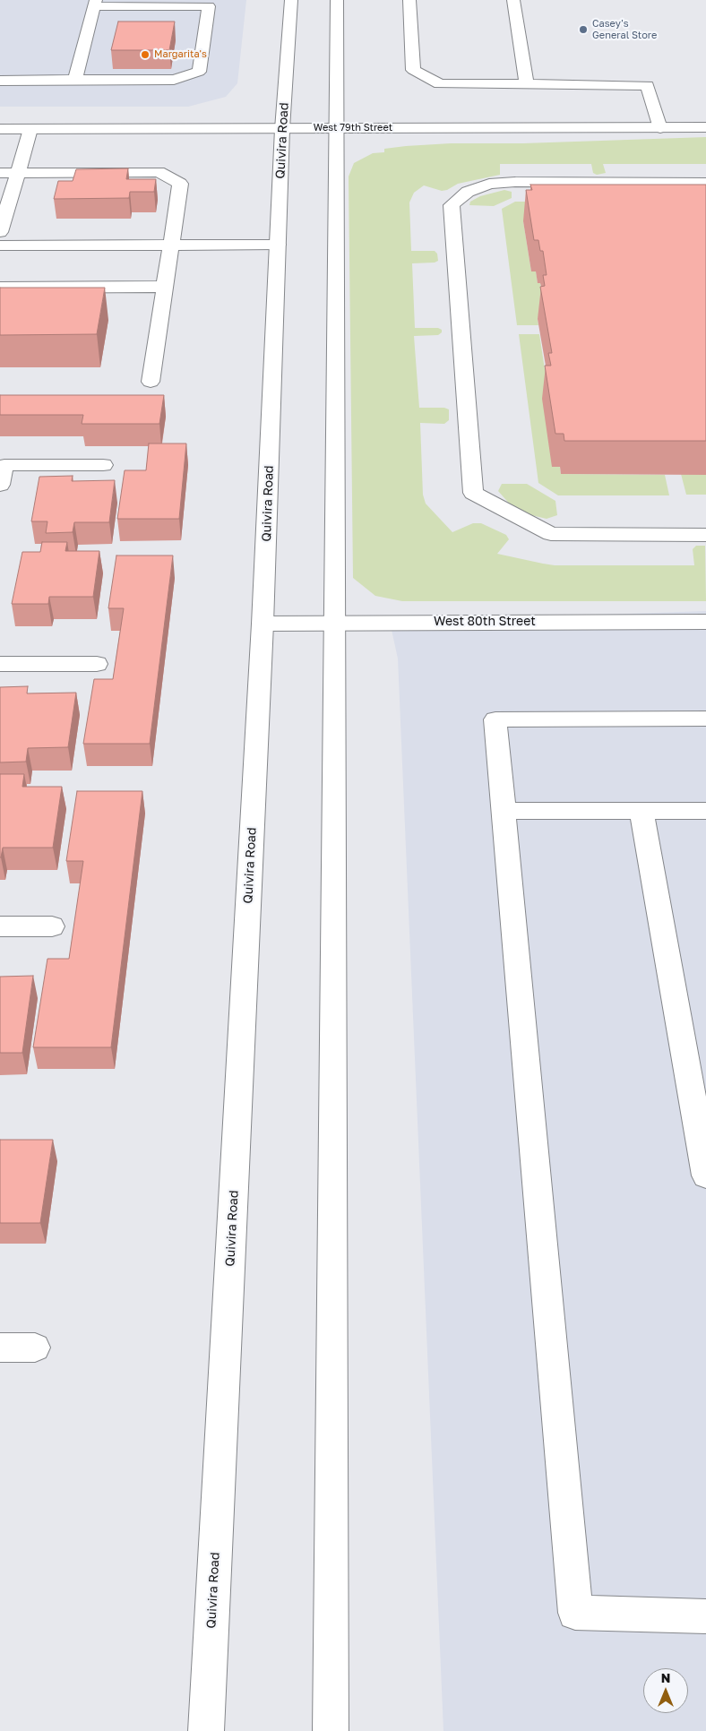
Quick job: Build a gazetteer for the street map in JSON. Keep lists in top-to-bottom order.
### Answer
{
  "streets": {
    "main road": ["West 79th Street", "Quivira Road", "West 80th Street"]
  },
  "crossings": [
    ["West 79th Street", "Quivira Road"],
    ["Quivira Road", "West 80th Street"]
  ],
  "places": ["Casey's General Store", "Margarita's"],
  "north": "top"
}
